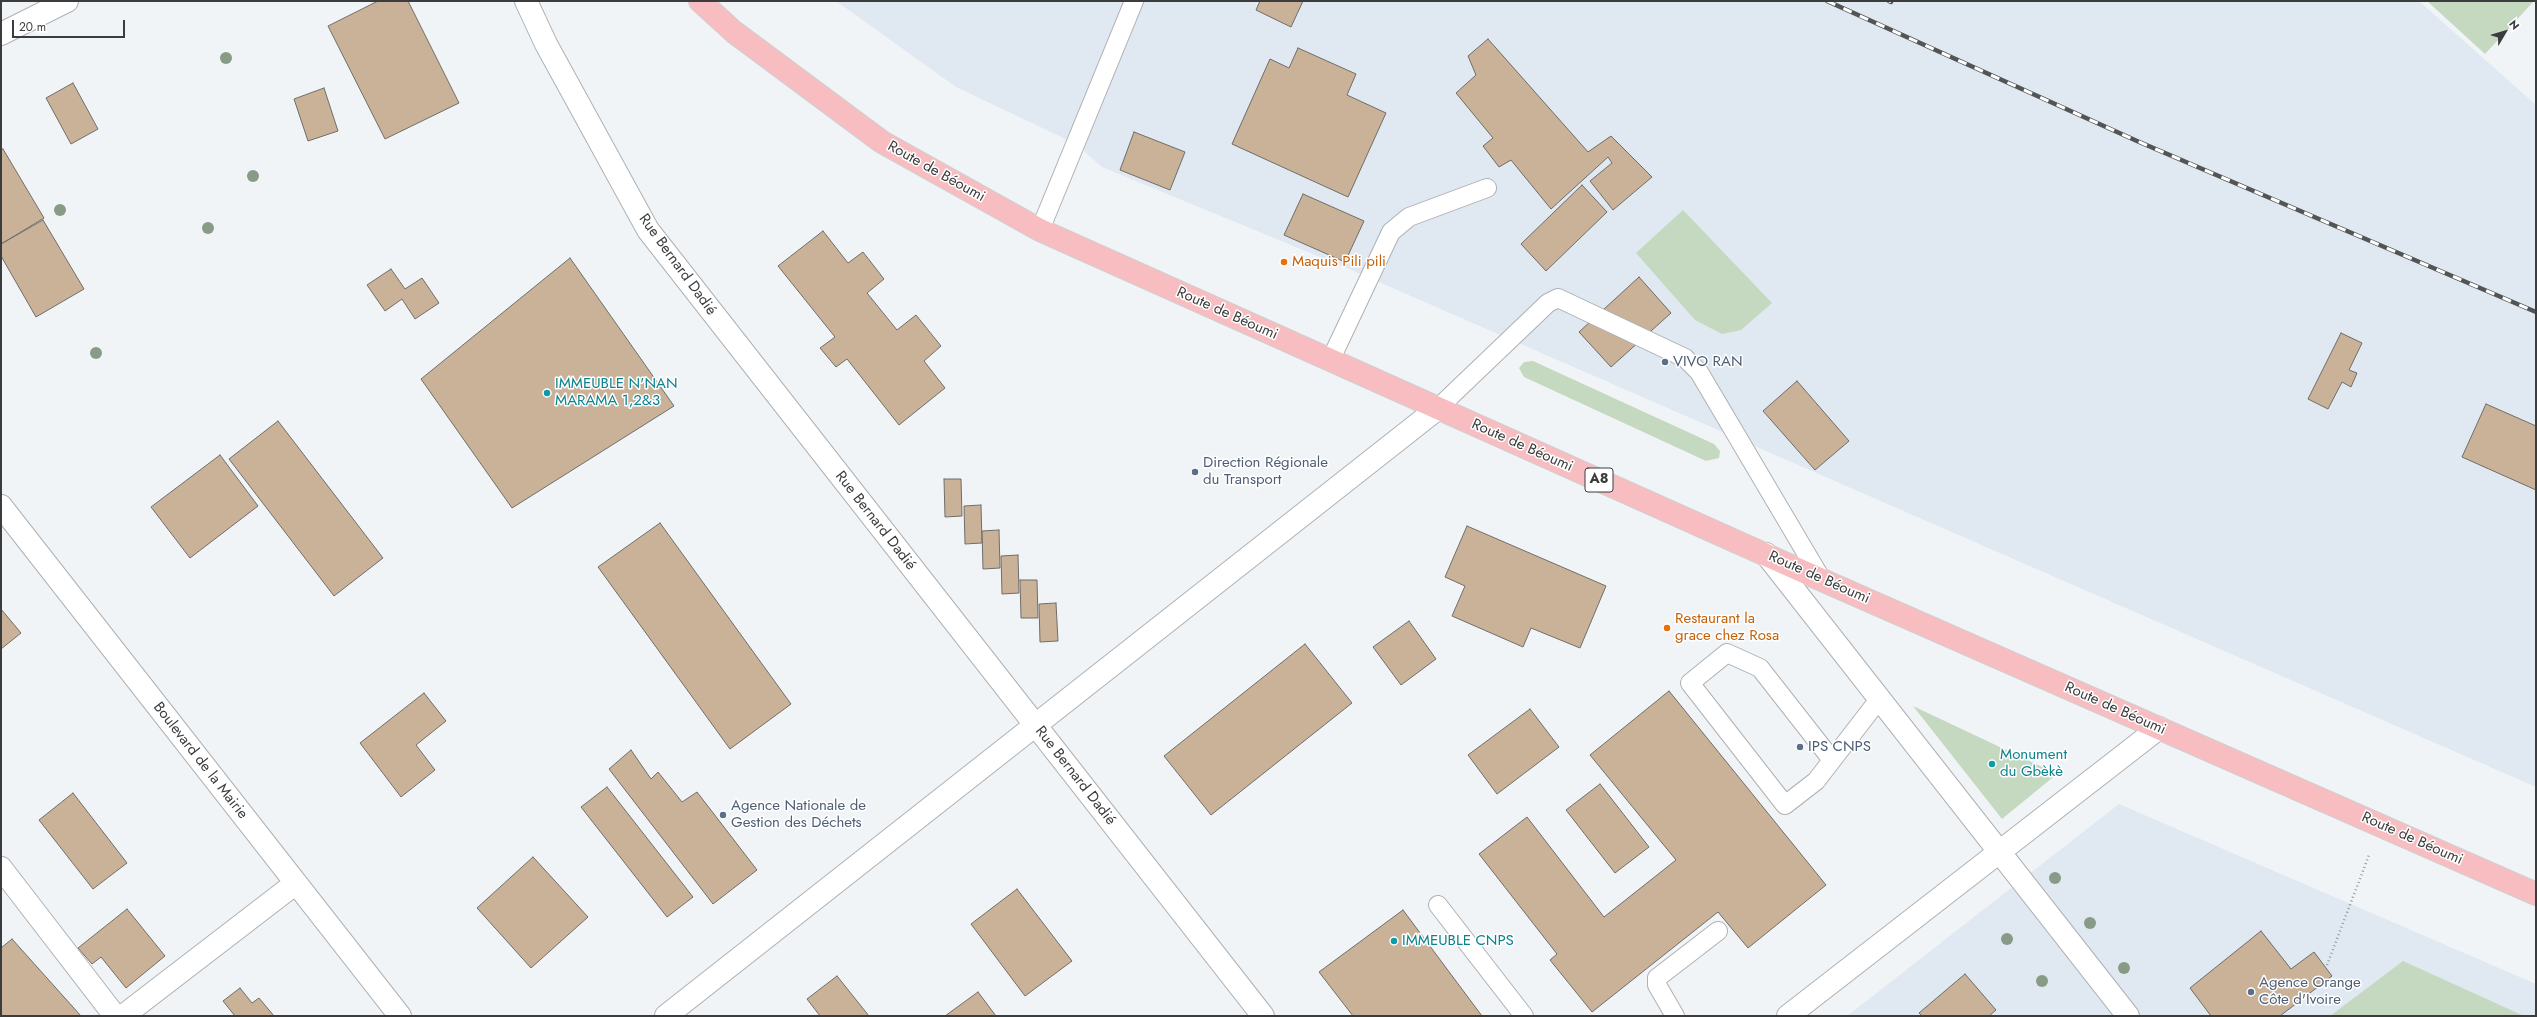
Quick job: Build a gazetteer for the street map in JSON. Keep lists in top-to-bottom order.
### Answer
{
  "streets": {
    "main road": ["Route de Béoumi", "A8"],
    "street": ["Rue Bernard Dadié", "Boulevard de la Mairie"]
  },
  "places": [
    "Maquis Pili pili",
    "VIVO RAN",
    "IMMEUBLE N'NAN MARAMA 1,2&3",
    "Direction Régionale du Transport",
    "Restaurant la grace chez Rosa",
    "IPS CNPS",
    "Monument du Gbèkè",
    "Agence Nationale de Gestion des Déchets",
    "IMMEUBLE CNPS",
    "Agence Orange Côte d'Ivoire"
  ],
  "scale_bar": "20 m",
  "north": "top right"
}
